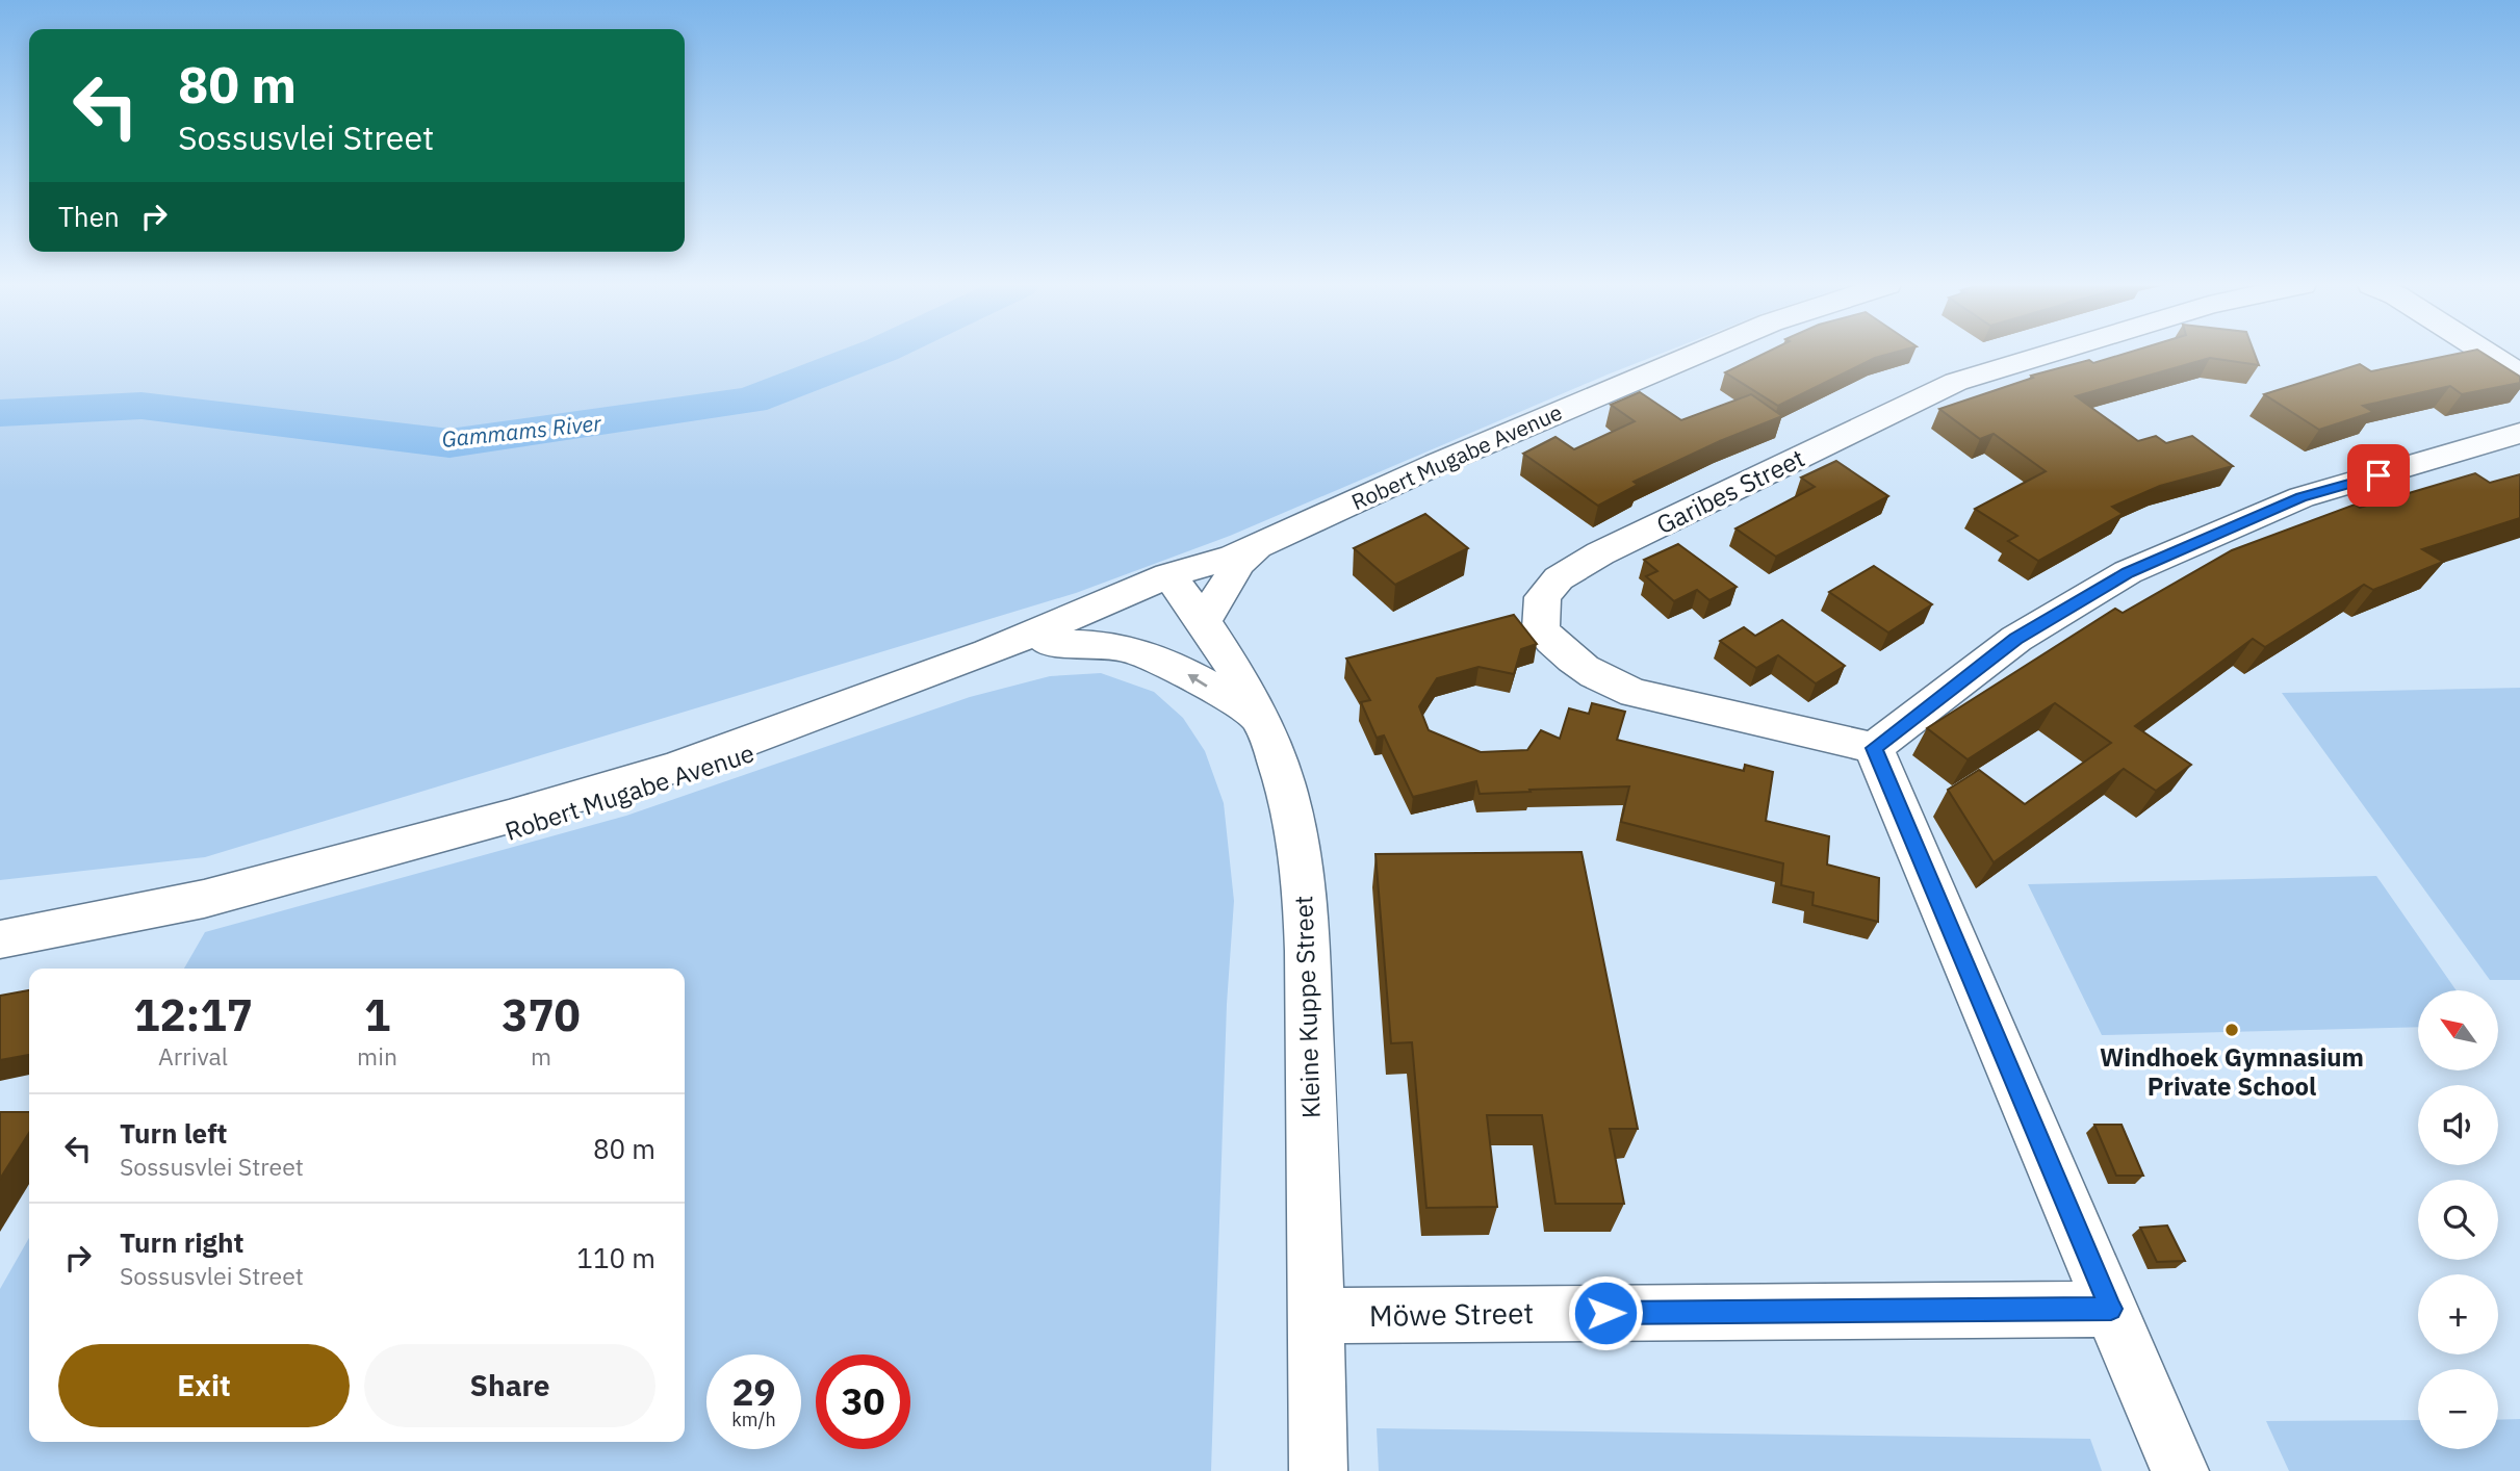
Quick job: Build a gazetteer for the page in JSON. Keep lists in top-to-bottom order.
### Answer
{
  "streets": {
    "street": [
      "Robert Mugabe Avenue",
      "Garibes Street",
      "Kleine Kuppe Street",
      "Möwe Street"
    ]
  },
  "crossings": [
    ["Robert Mugabe Avenue", "Kleine Kuppe Street"],
    ["Kleine Kuppe Street", "Möwe Street"]
  ],
  "water": ["Gammams River"],
  "places": ["Windhoek Gymnasium Private School"],
  "north": "top left",
  "page": {
    "turn": ["80 m", "Sossusvlei Street"],
    "then": "Then",
    "eta": [
      "12:17",
      "Arrival",
      "1",
      "min",
      "370",
      "m"
    ],
    "map_buttons": ["+", "−"],
    "list": [
      {
        "name": "Turn left",
        "note": "Sossusvlei Street",
        "value": "80 m"
      },
      {
        "name": "Turn right",
        "note": "Sossusvlei Street",
        "value": "110 m"
      }
    ],
    "buttons": ["Exit", "Share"],
    "speed": "29 km/h",
    "limit": "30"
  }
}
